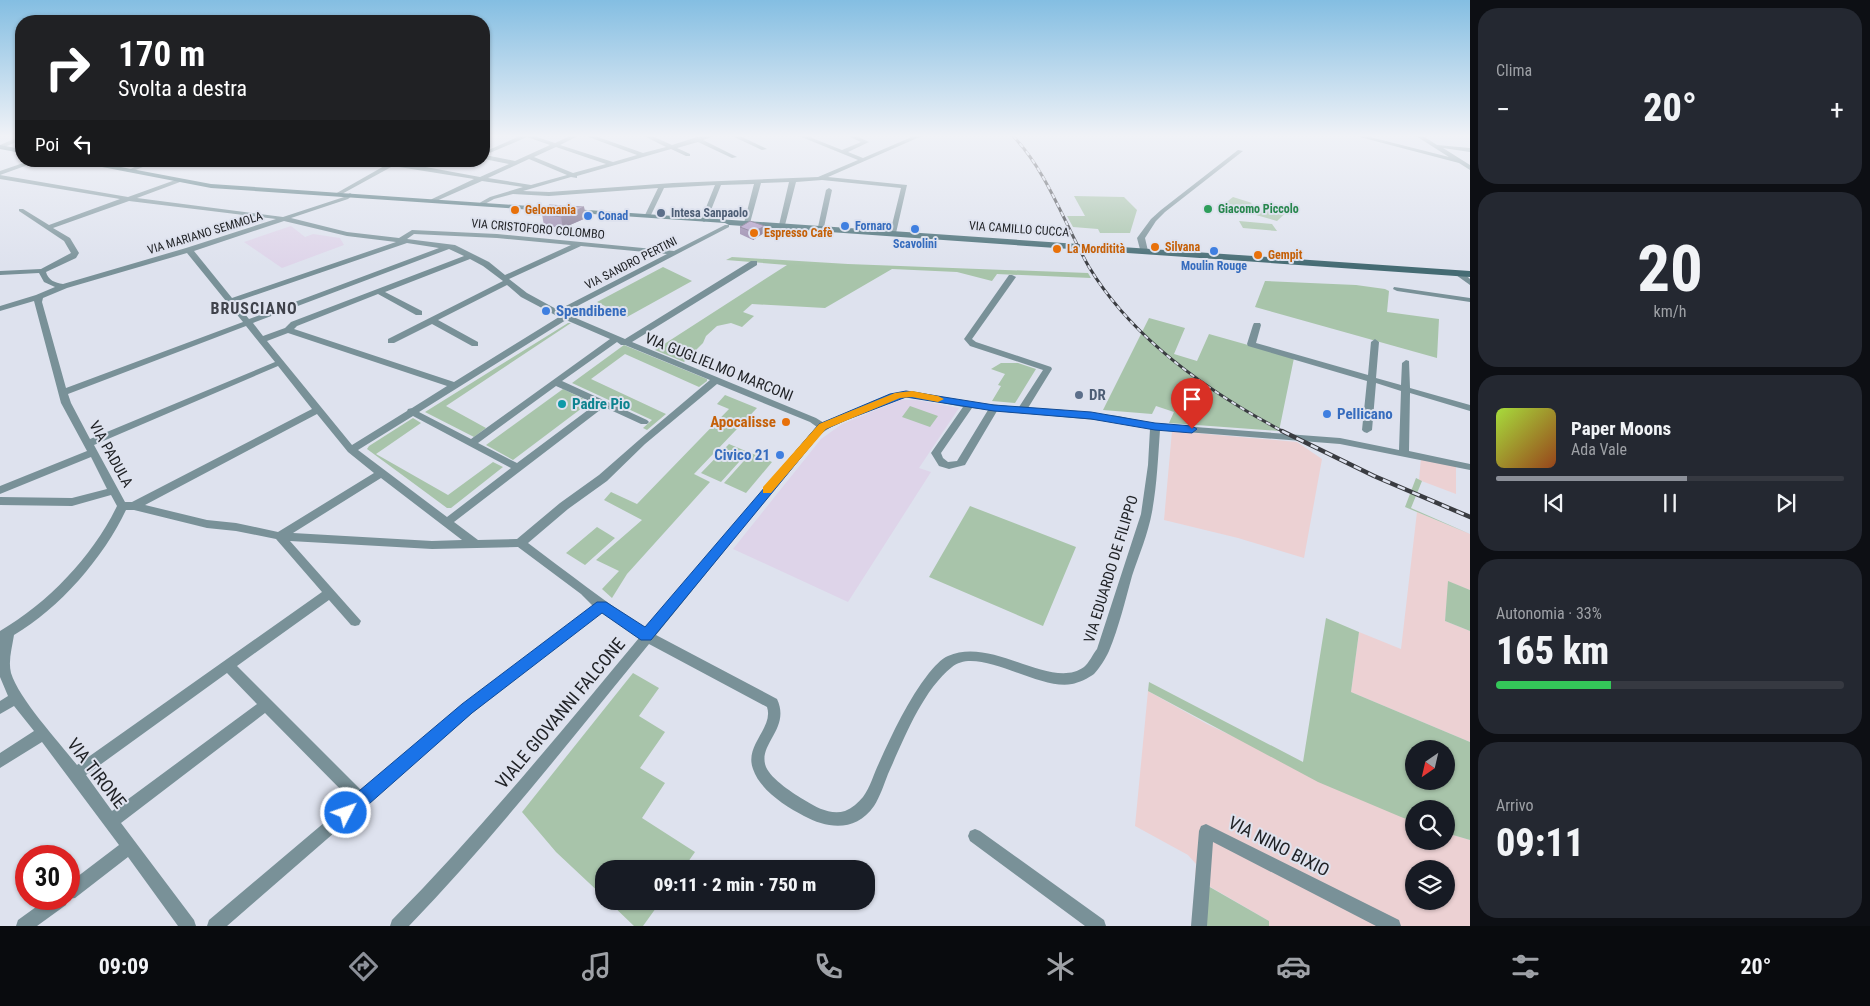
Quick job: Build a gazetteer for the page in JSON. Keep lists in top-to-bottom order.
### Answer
{
  "streets": {
    "street": [
      "VIA CRISTOFORO COLOMBO",
      "VIA CAMILLO CUCCA",
      "VIA MARIANO SEMMOLA",
      "VIA SANDRO PERTINI",
      "VIA GUGLIELMO MARCONI",
      "VIA PADULA",
      "VIA EDUARDO DE FILIPPO",
      "VIALE GIOVANNI FALCONE",
      "VIA TIRONE",
      "VIA NINO BIXIO"
    ]
  },
  "crossings": [
    ["VIA CRISTOFORO COLOMBO", "VIA SANDRO PERTINI"],
    ["VIA CRISTOFORO COLOMBO", "VIA GUGLIELMO MARCONI"],
    ["VIA CAMILLO CUCCA", "VIA MARIANO SEMMOLA"],
    ["VIA CAMILLO CUCCA", "VIA SANDRO PERTINI"],
    ["VIA MARIANO SEMMOLA", "VIA GUGLIELMO MARCONI"],
    ["VIA SANDRO PERTINI", "VIA GUGLIELMO MARCONI"],
    ["VIA GUGLIELMO MARCONI", "VIALE GIOVANNI FALCONE"],
    ["VIA PADULA", "VIA TIRONE"],
    ["VIA EDUARDO DE FILIPPO", "VIALE GIOVANNI FALCONE"]
  ],
  "districts": ["BRUSCIANO"],
  "places": [
    "Giacomo Piccolo",
    "Gelomania",
    "Intesa Sanpaolo",
    "Conad",
    "Fornaro",
    "Scavolini",
    "Espresso Cafè",
    "Silvana",
    "La Morditità",
    "Moulin Rouge",
    "Gempit",
    "Spendibene",
    "DR",
    "Padre Pio",
    "Pellicano",
    "Apocalisse",
    "Civico 21"
  ],
  "north": "bottom left",
  "page": {
    "tile": [
      "Clima",
      ["20", "km/h"],
      ["Autonomia · 33%", "165 km"],
      ["Arrivo", "09:11"]
    ],
    "turn": ["170 m", "Svolta a destra"],
    "heat": ["−", "20°", "+"],
    "then": "Poi",
    "song": ["Paper Moons", "Ada Vale"],
    "limit": "30",
    "trip": "09:11 · 2 min · 750 m",
    "tabs": ["09:09", "20°"]
  }
}
